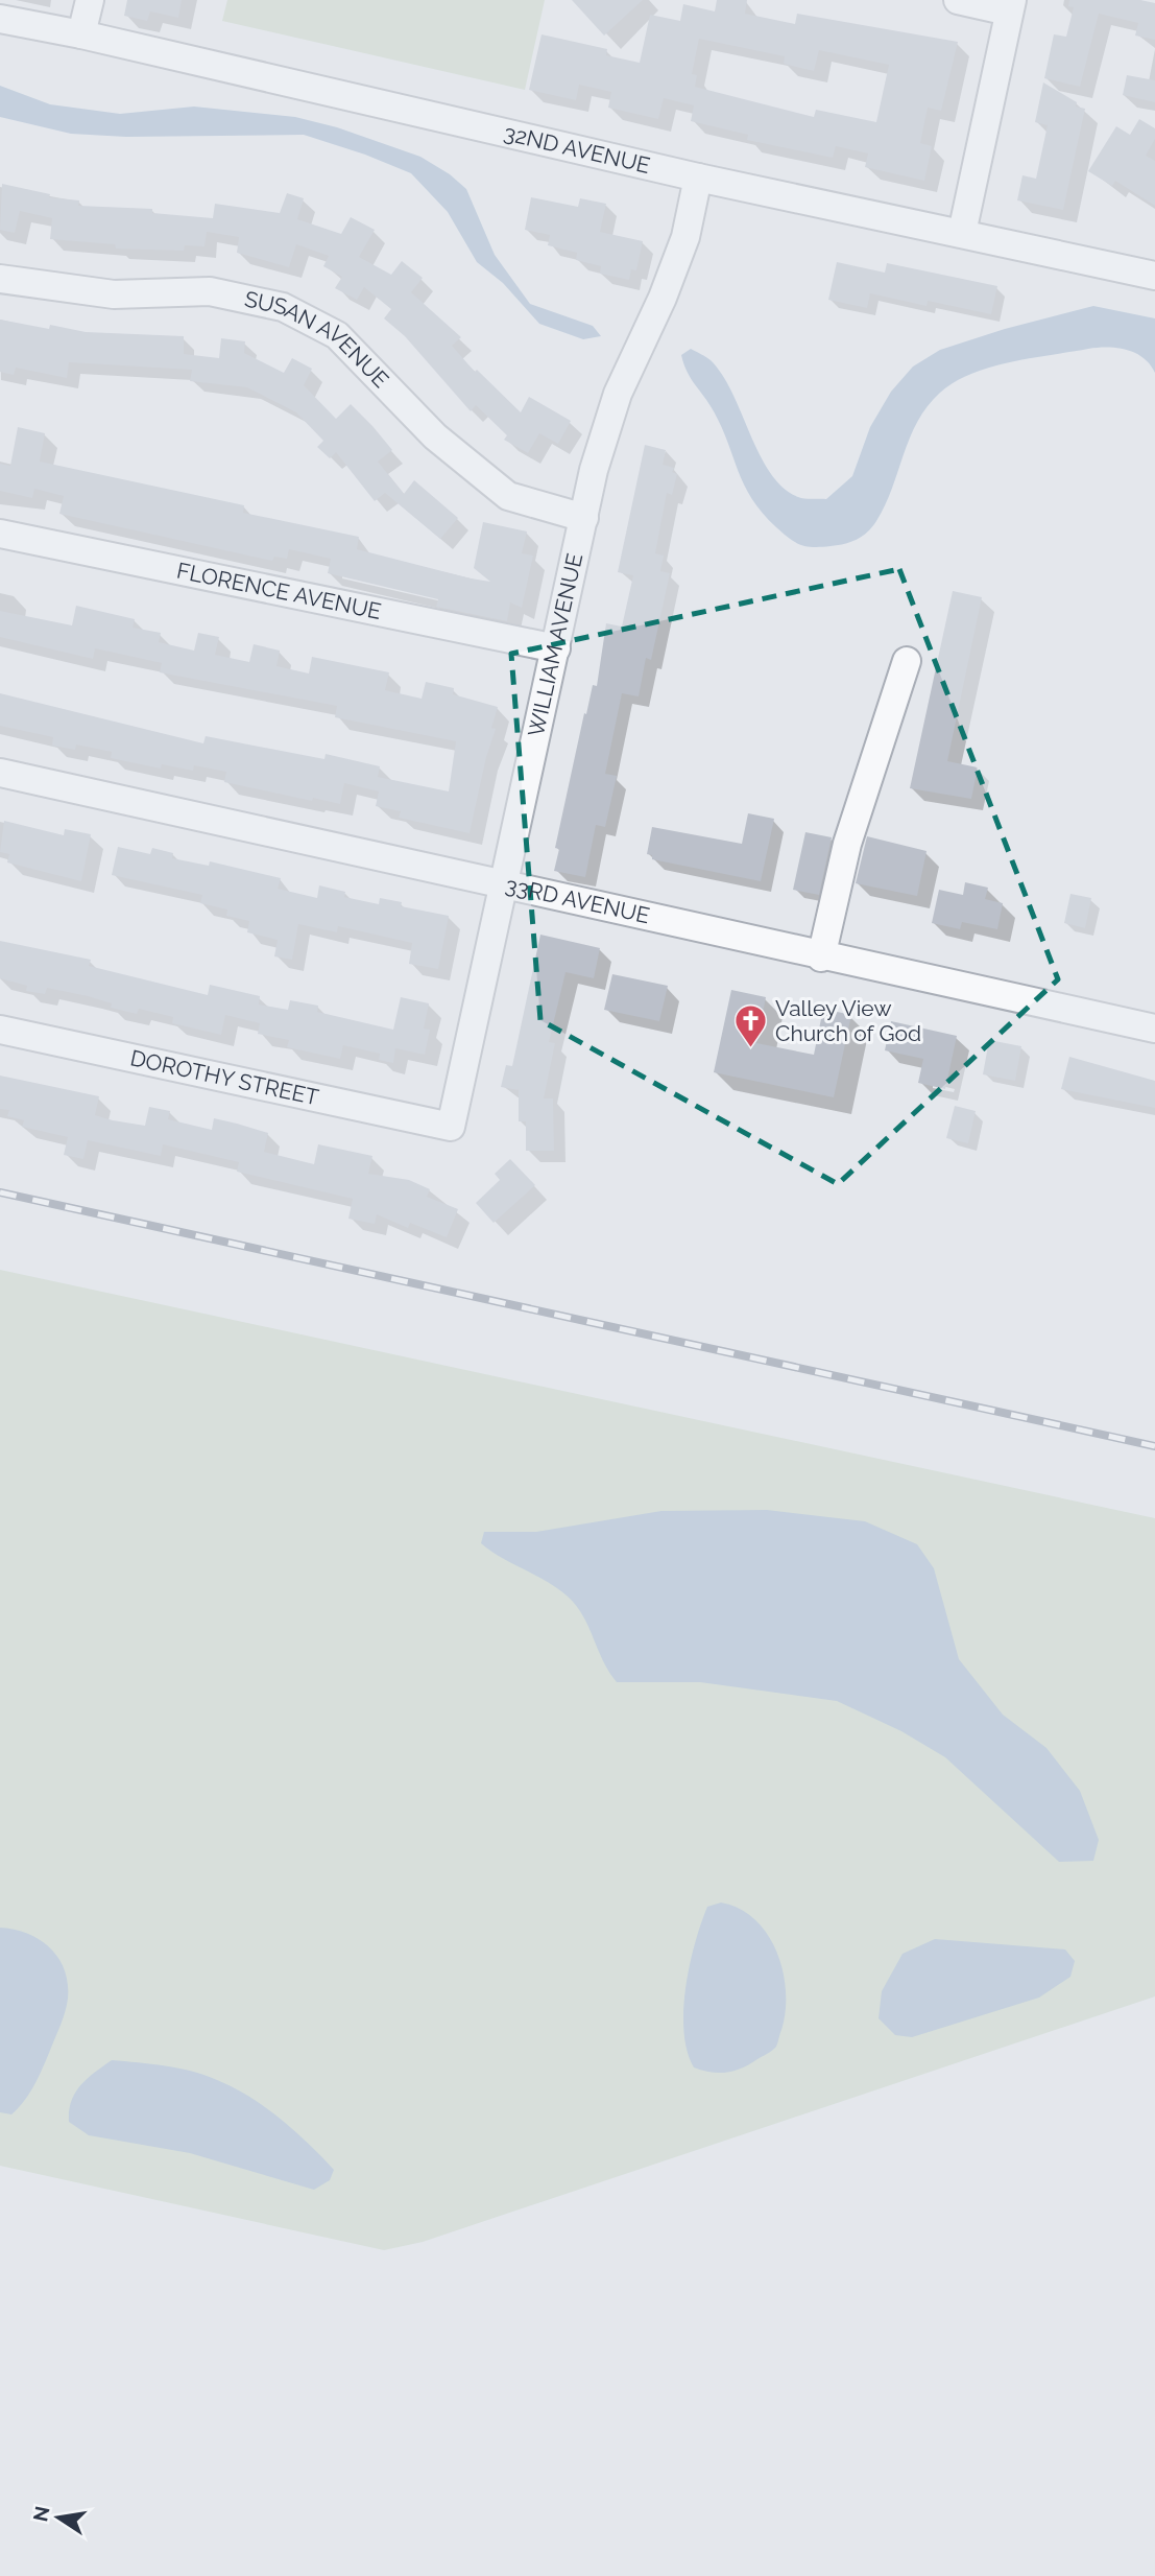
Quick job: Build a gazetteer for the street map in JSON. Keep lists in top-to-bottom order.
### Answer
{
  "streets": {
    "street": [
      "32ND AVENUE",
      "SUSAN AVENUE",
      "FLORENCE AVENUE",
      "WILLIAM AVENUE",
      "33RD AVENUE",
      "DOROTHY STREET"
    ]
  },
  "crossings": [
    ["32ND AVENUE", "WILLIAM AVENUE"],
    ["SUSAN AVENUE", "WILLIAM AVENUE"],
    ["FLORENCE AVENUE", "WILLIAM AVENUE"],
    ["WILLIAM AVENUE", "33RD AVENUE"],
    ["WILLIAM AVENUE", "DOROTHY STREET"]
  ],
  "places": {
    "church": ["Valley View Church of God"]
  },
  "north": "left"
}
